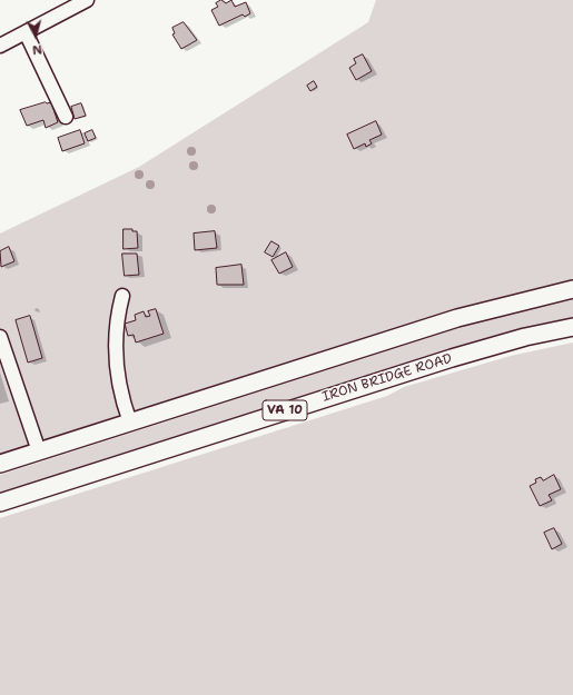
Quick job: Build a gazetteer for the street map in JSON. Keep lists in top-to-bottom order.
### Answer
{
  "streets": {
    "main road": ["IRON BRIDGE ROAD", "VA 10"]
  },
  "north": "bottom"
}
